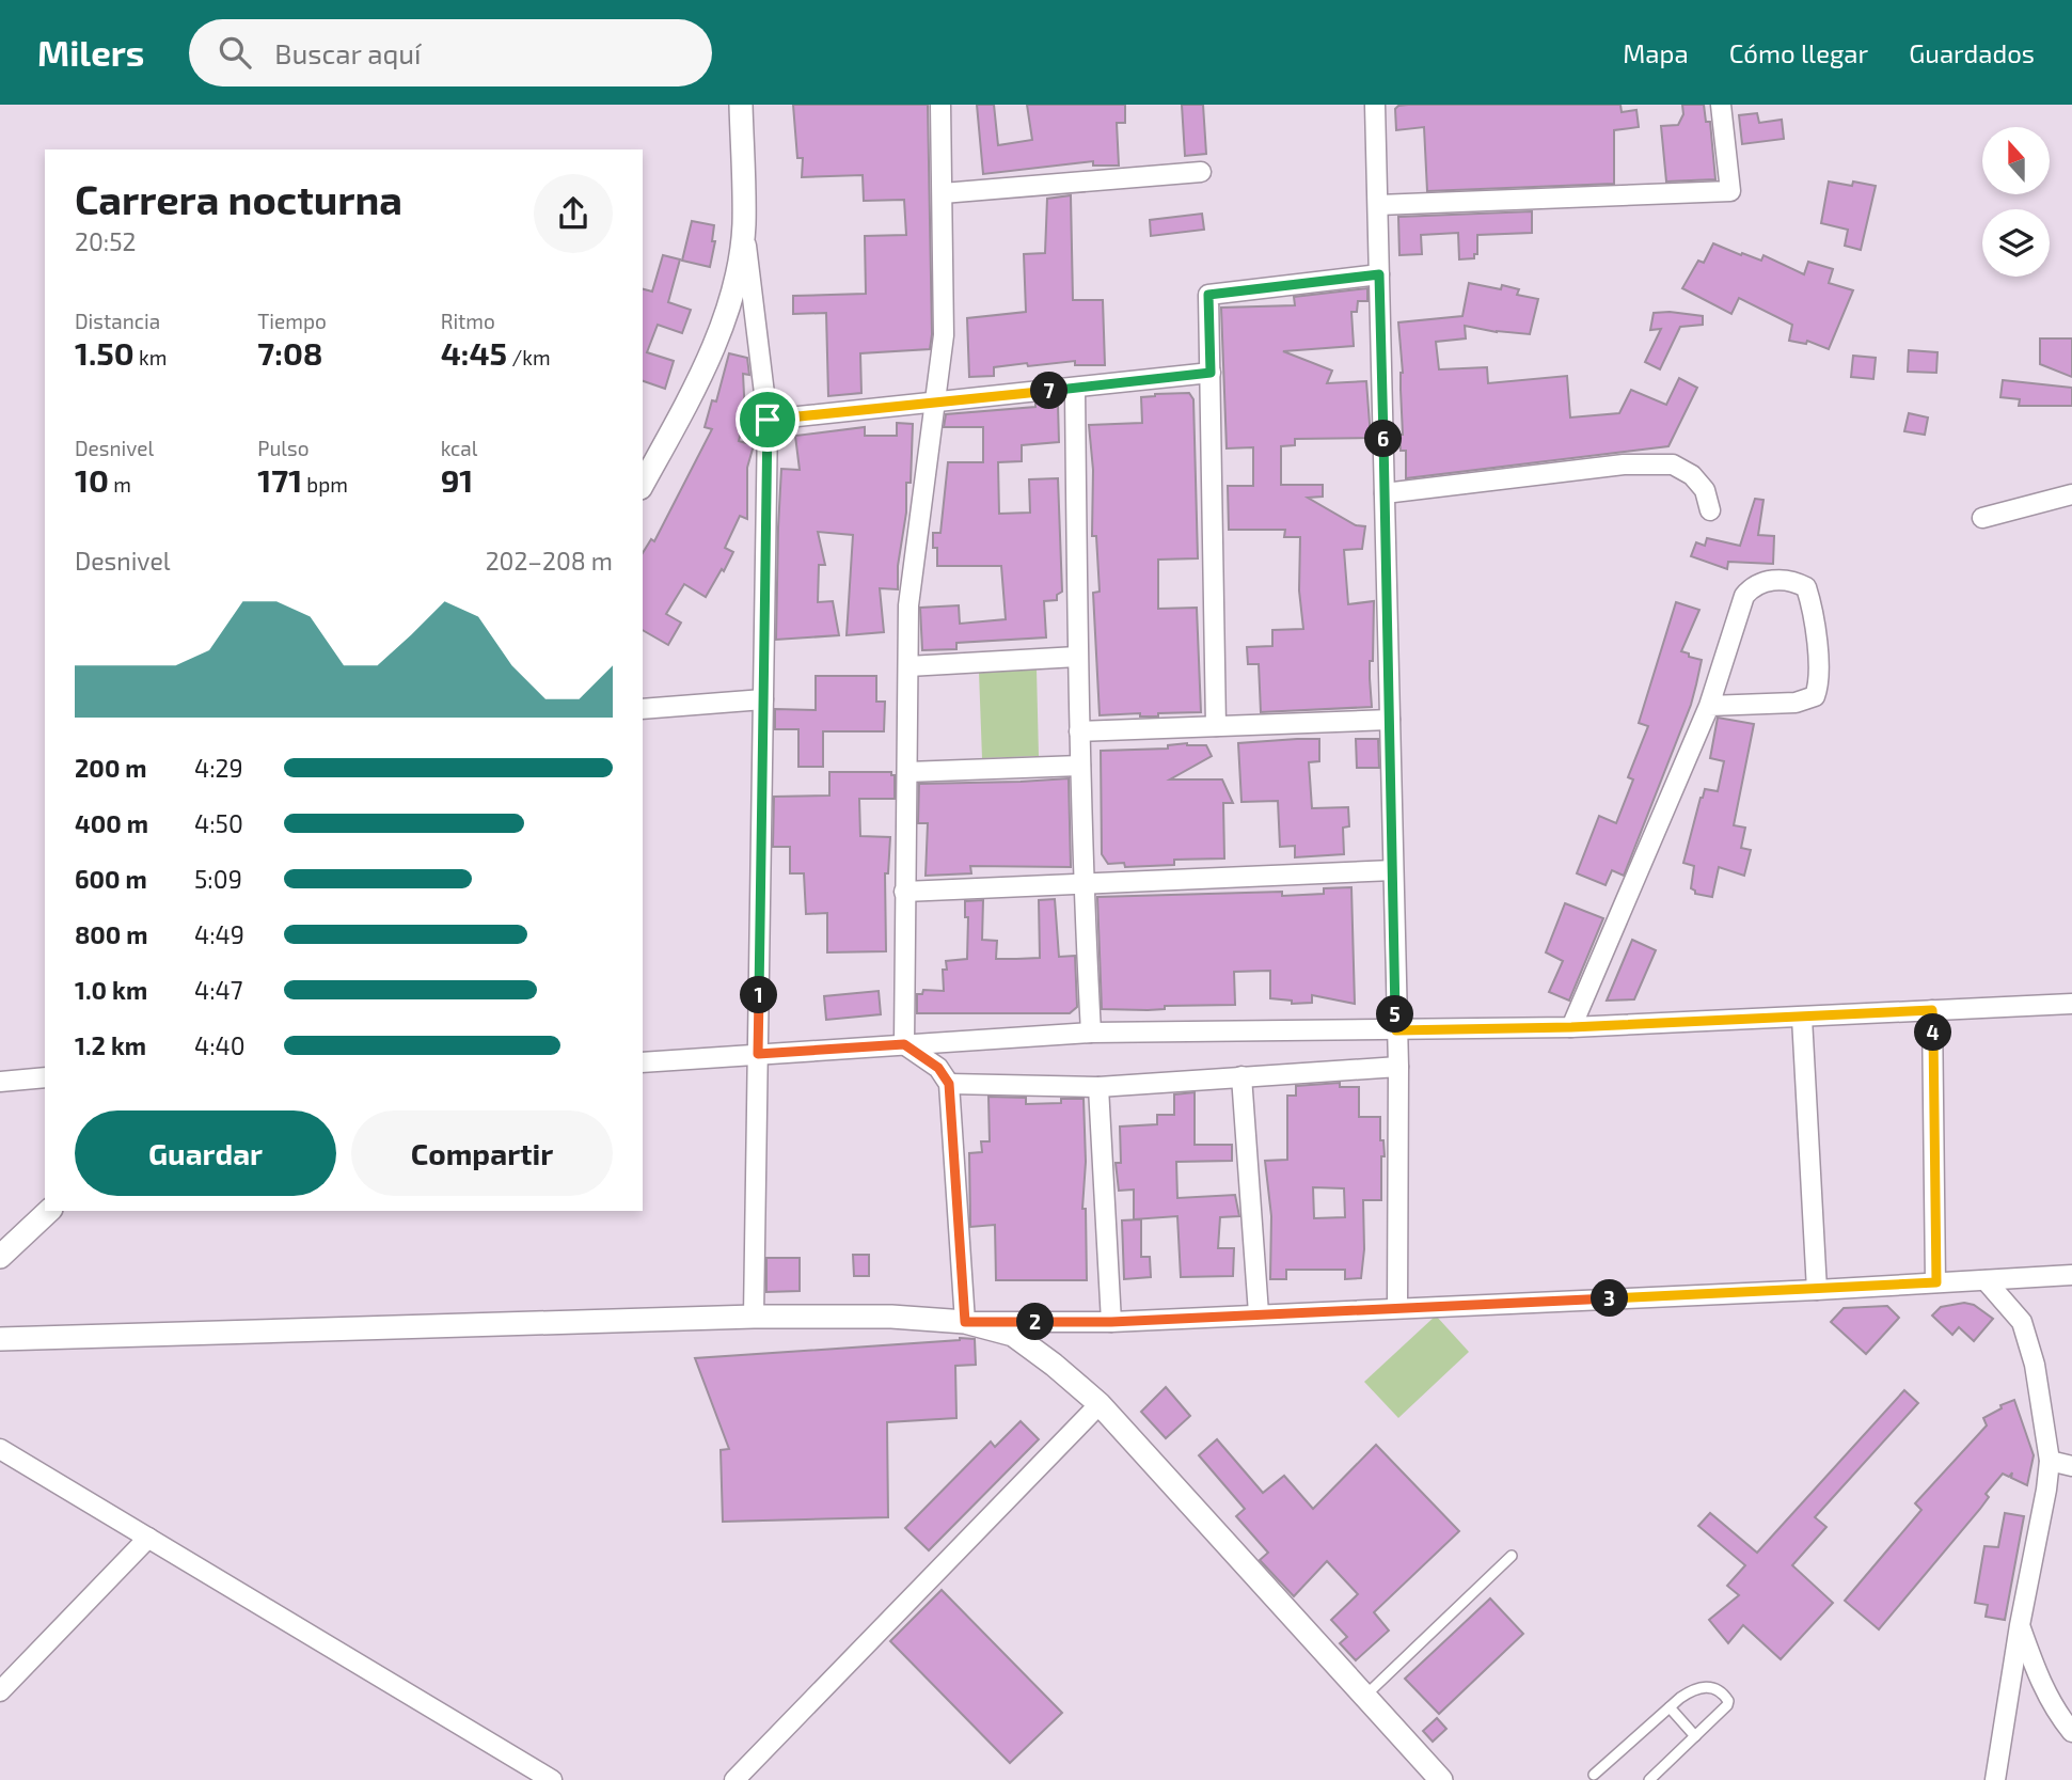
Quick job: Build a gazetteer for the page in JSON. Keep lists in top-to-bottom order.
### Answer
{
  "north": "top",
  "page": {
    "header": "Milers",
    "search": "Buscar aquí",
    "nav": ["Mapa", "Cómo llegar", "Guardados"],
    "heading": ["Carrera nocturna", "20:52"],
    "stats": [
      ["Distancia", "1.50 km"],
      ["Tiempo", "7:08"],
      ["Ritmo", "4:45 /km"],
      ["Desnivel", "10 m"],
      ["Pulso", "171 bpm"],
      ["kcal", "91"]
    ],
    "pins": [
      "7",
      "6",
      "1",
      "5",
      "4",
      "3",
      "2"
    ],
    "chart": ["Desnivel", "202–208 m"],
    "list": [
      {
        "name": "200 m",
        "note": "4:29"
      },
      {
        "name": "400 m",
        "note": "4:50"
      },
      {
        "name": "600 m",
        "note": "5:09"
      },
      {
        "name": "800 m",
        "note": "4:49"
      },
      {
        "name": "1.0 km",
        "note": "4:47"
      },
      {
        "name": "1.2 km",
        "note": "4:40"
      }
    ],
    "buttons": ["Guardar", "Compartir"]
  }
}
